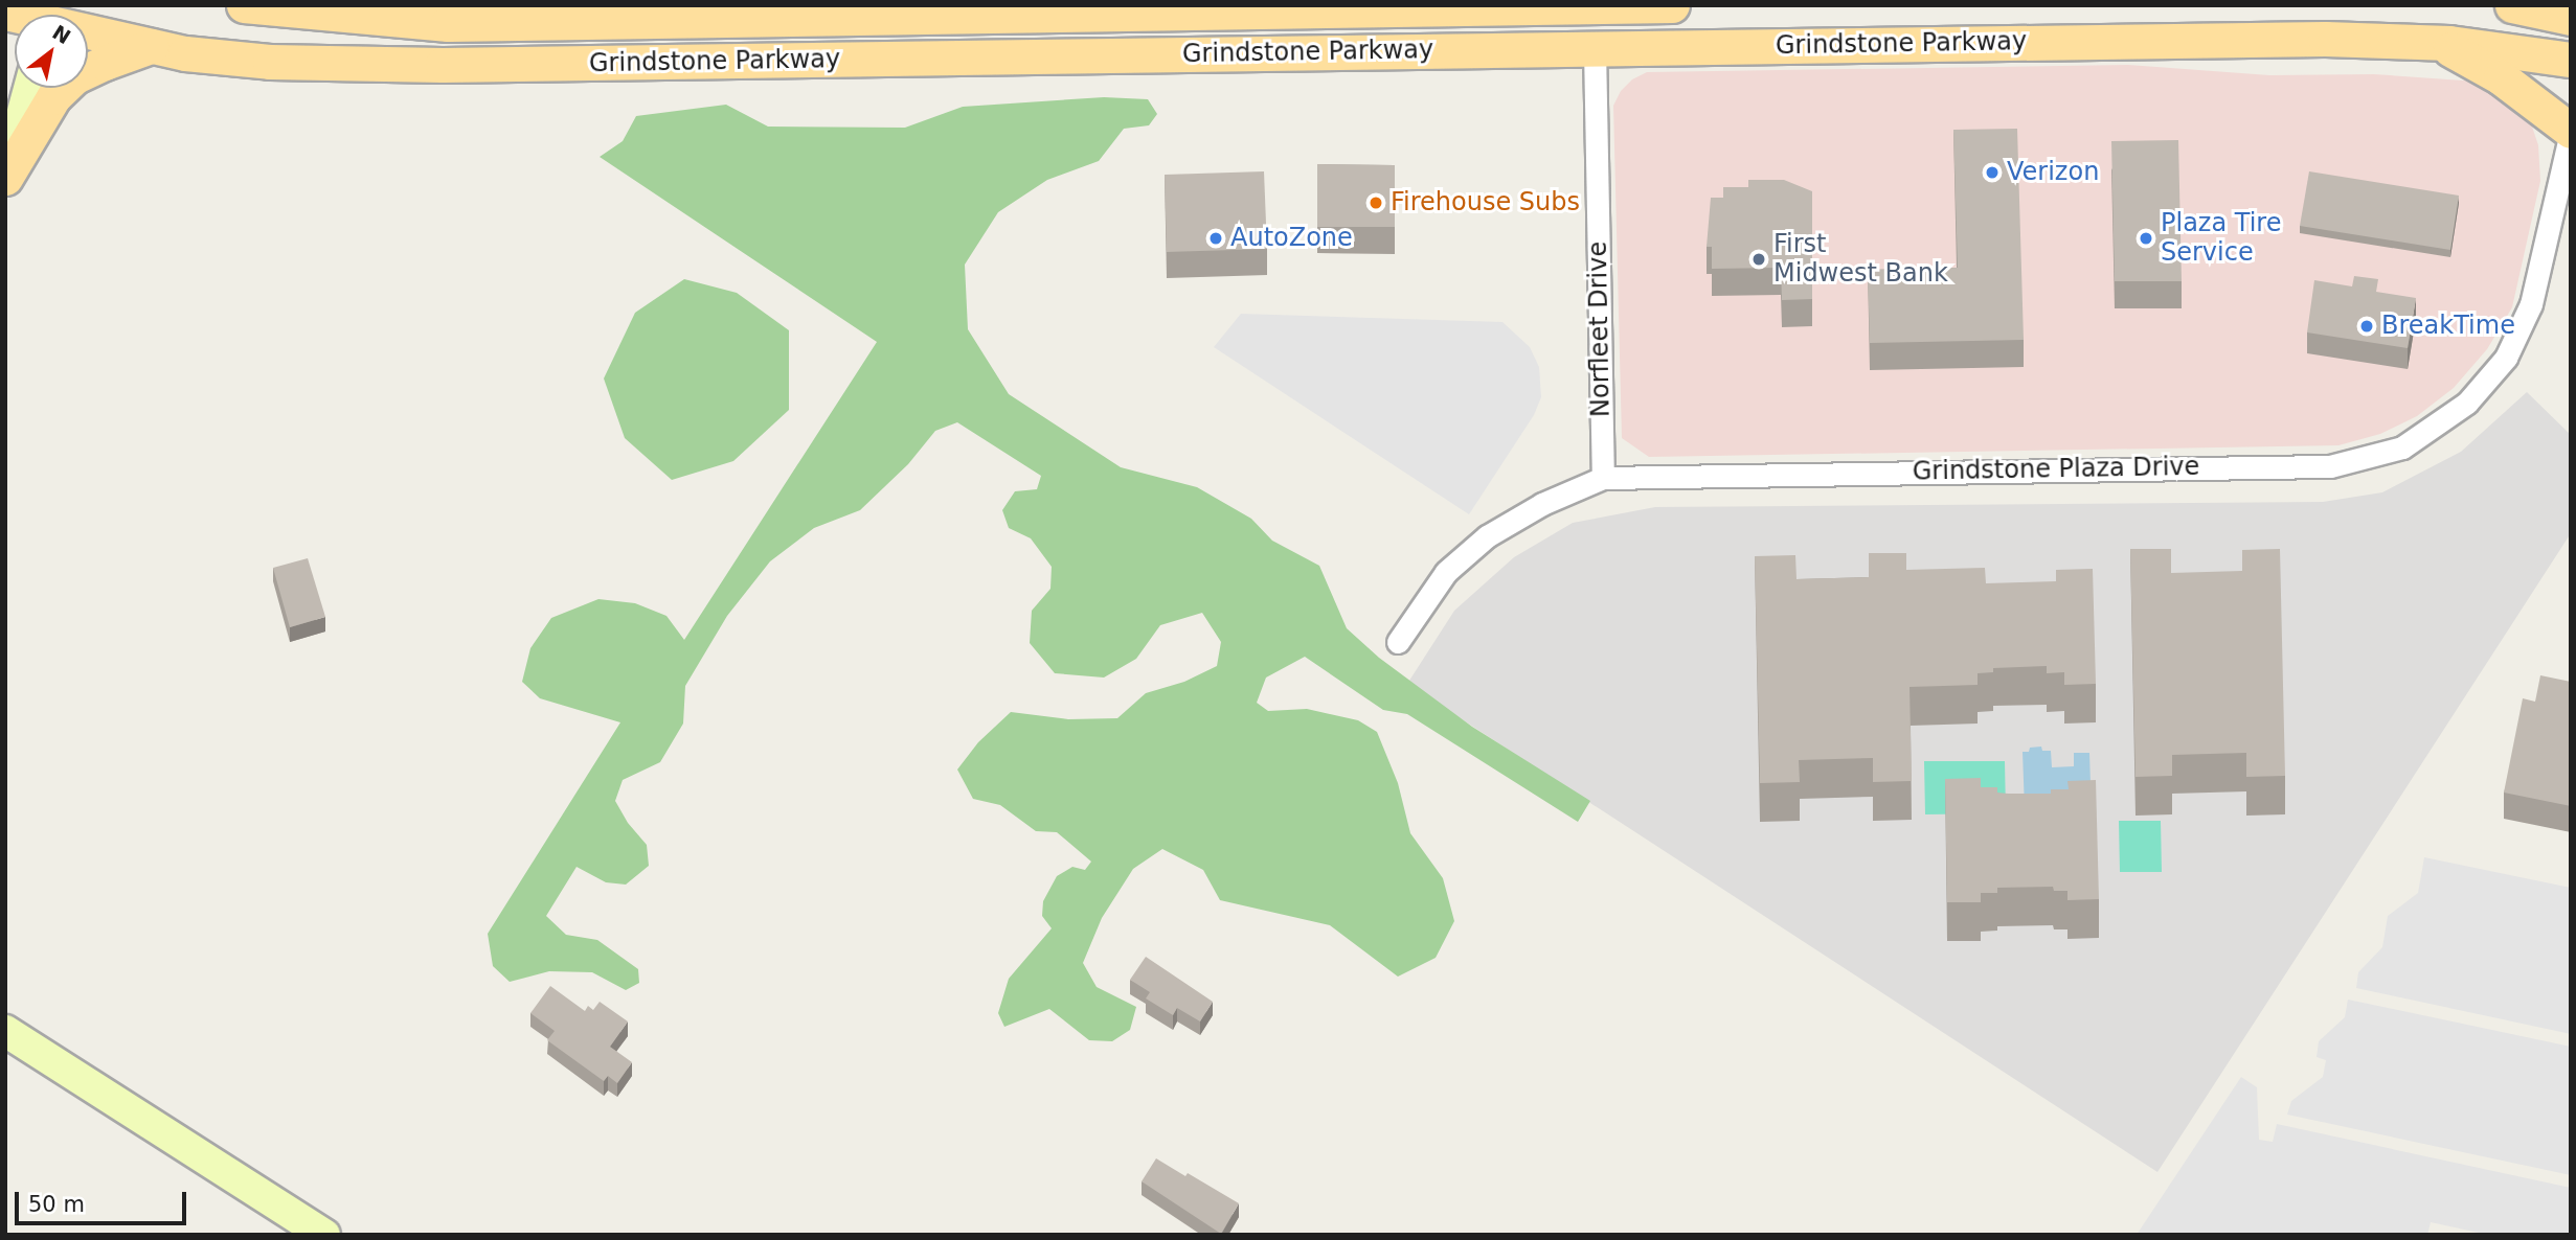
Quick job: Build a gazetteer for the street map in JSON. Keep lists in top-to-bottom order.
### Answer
{
  "streets": {
    "main road": ["Grindstone Parkway"],
    "street": ["Norfleet Drive", "Grindstone Plaza Drive"]
  },
  "crossings": [
    ["Grindstone Parkway", "Norfleet Drive"],
    ["Norfleet Drive", "Grindstone Plaza Drive"]
  ],
  "places": [
    "Verizon",
    "Firehouse Subs",
    "AutoZone",
    "Plaza Tire Service",
    "First Midwest Bank",
    "BreakTime"
  ],
  "scale_bar": "50 m",
  "north": "top right"
}
